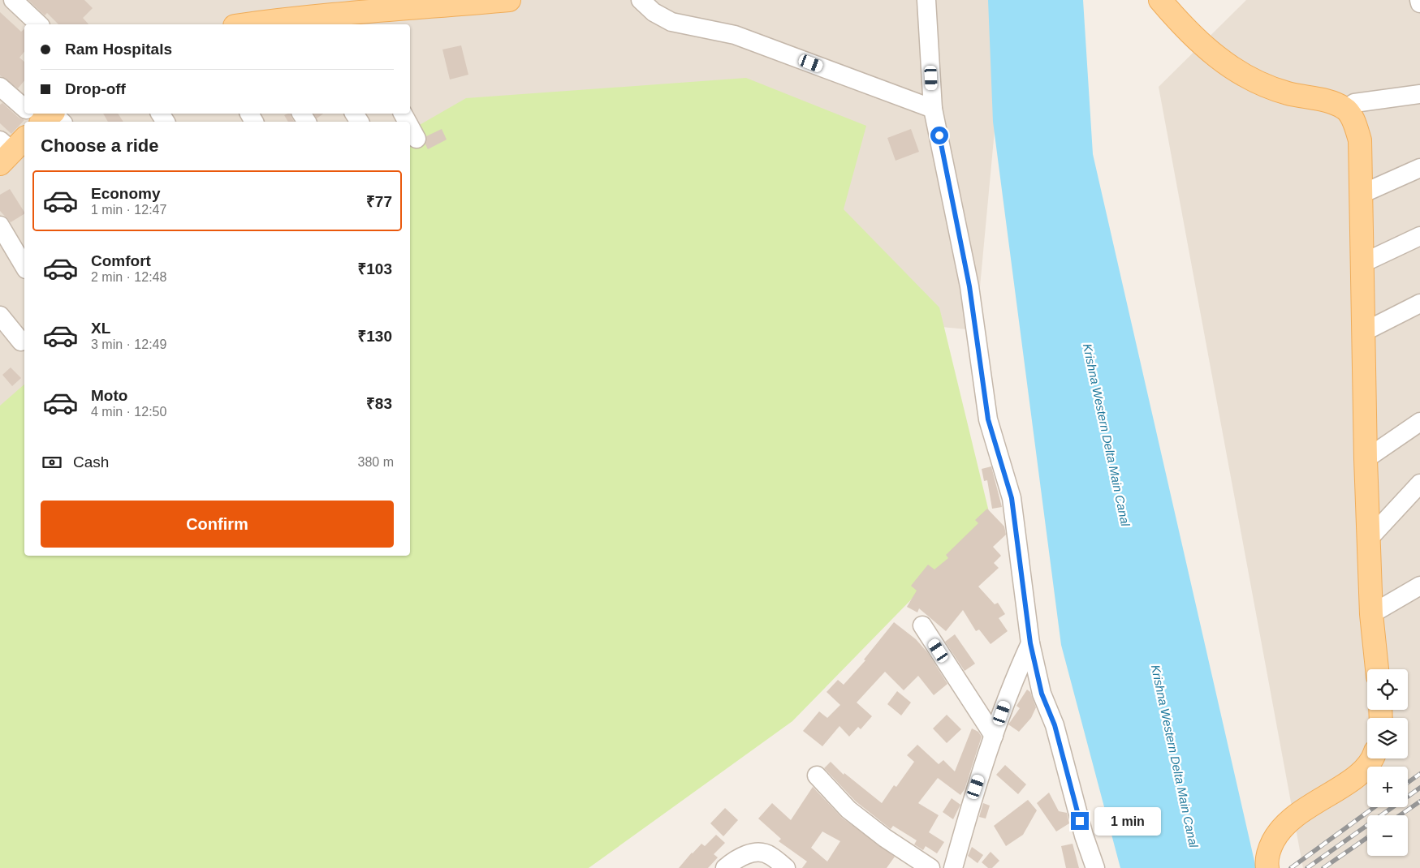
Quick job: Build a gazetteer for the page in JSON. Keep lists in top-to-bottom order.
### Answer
{
  "water": ["Krishna Western Delta Main Canal"],
  "page": {
    "banner": ["Ram Hospitals", "Drop-off"],
    "heading": "Choose a ride",
    "list": [
      {
        "name": "Economy",
        "note": "1 min · 12:47",
        "value": "₹77"
      },
      {
        "name": "Comfort",
        "note": "2 min · 12:48",
        "value": "₹103"
      },
      {
        "name": "XL",
        "note": "3 min · 12:49",
        "value": "₹130"
      },
      {
        "name": "Moto",
        "note": "4 min · 12:50",
        "value": "₹83"
      }
    ],
    "pay": ["Cash", "380 m"],
    "buttons": "Confirm",
    "map_buttons": ["+", "−"],
    "bubble": "1 min"
  }
}
